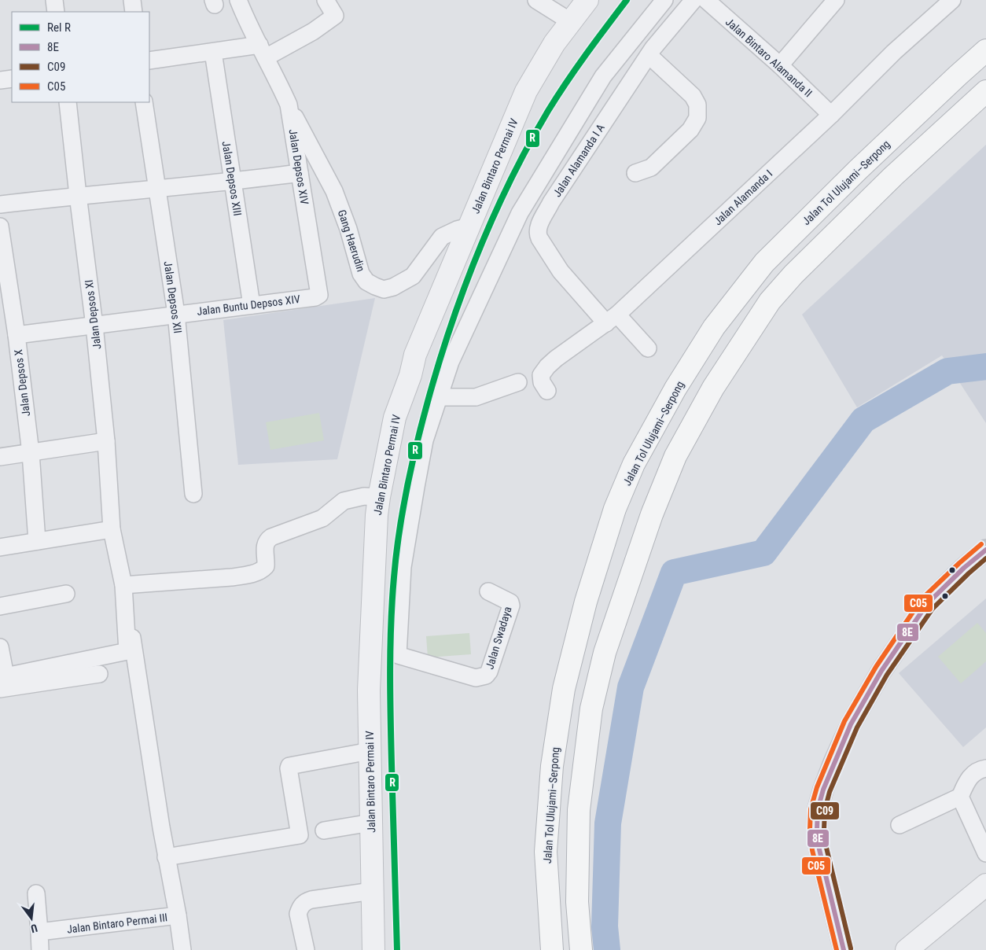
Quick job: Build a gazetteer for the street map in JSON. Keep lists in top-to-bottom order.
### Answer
{
  "streets": {
    "highway": ["Jalan Tol Ulujami–Serpong"],
    "street": [
      "Jalan Bintaro Alamanda II",
      "Jalan Alamanda I A",
      "Jalan Bintaro Permai IV",
      "Jalan Depsos XIV",
      "Jalan Depsos XIII",
      "Jalan Alamanda I",
      "Gang Haerudin",
      "Jalan Depsos XII",
      "Jalan Buntu Depsos XIV",
      "Jalan Depsos XI",
      "Jalan Depsos X",
      "Jalan Swadaya",
      "Jalan Bintaro Permai III"
    ]
  },
  "crossings": [
    ["Jalan Bintaro Alamanda II", "Jalan Alamanda I"],
    ["Jalan Alamanda I A", "Jalan Alamanda I"],
    ["Jalan Bintaro Permai IV", "Gang Haerudin"],
    ["Jalan Depsos XIV", "Gang Haerudin"],
    ["Jalan Depsos XIV", "Jalan Buntu Depsos XIV"],
    ["Jalan Depsos XIII", "Jalan Buntu Depsos XIV"],
    ["Jalan Depsos XII", "Jalan Buntu Depsos XIV"],
    ["Jalan Buntu Depsos XIV", "Jalan Depsos XI"],
    ["Jalan Buntu Depsos XIV", "Jalan Depsos X"],
    ["Jalan Depsos XI", "Jalan Bintaro Permai III"]
  ],
  "lines": [
    "rail line R",
    "transit line C05",
    "transit line 8E",
    "transit line C09"
  ],
  "legend": [
    "Rel R",
    "8E",
    "C09",
    "C05"
  ],
  "north": "bottom"
}
